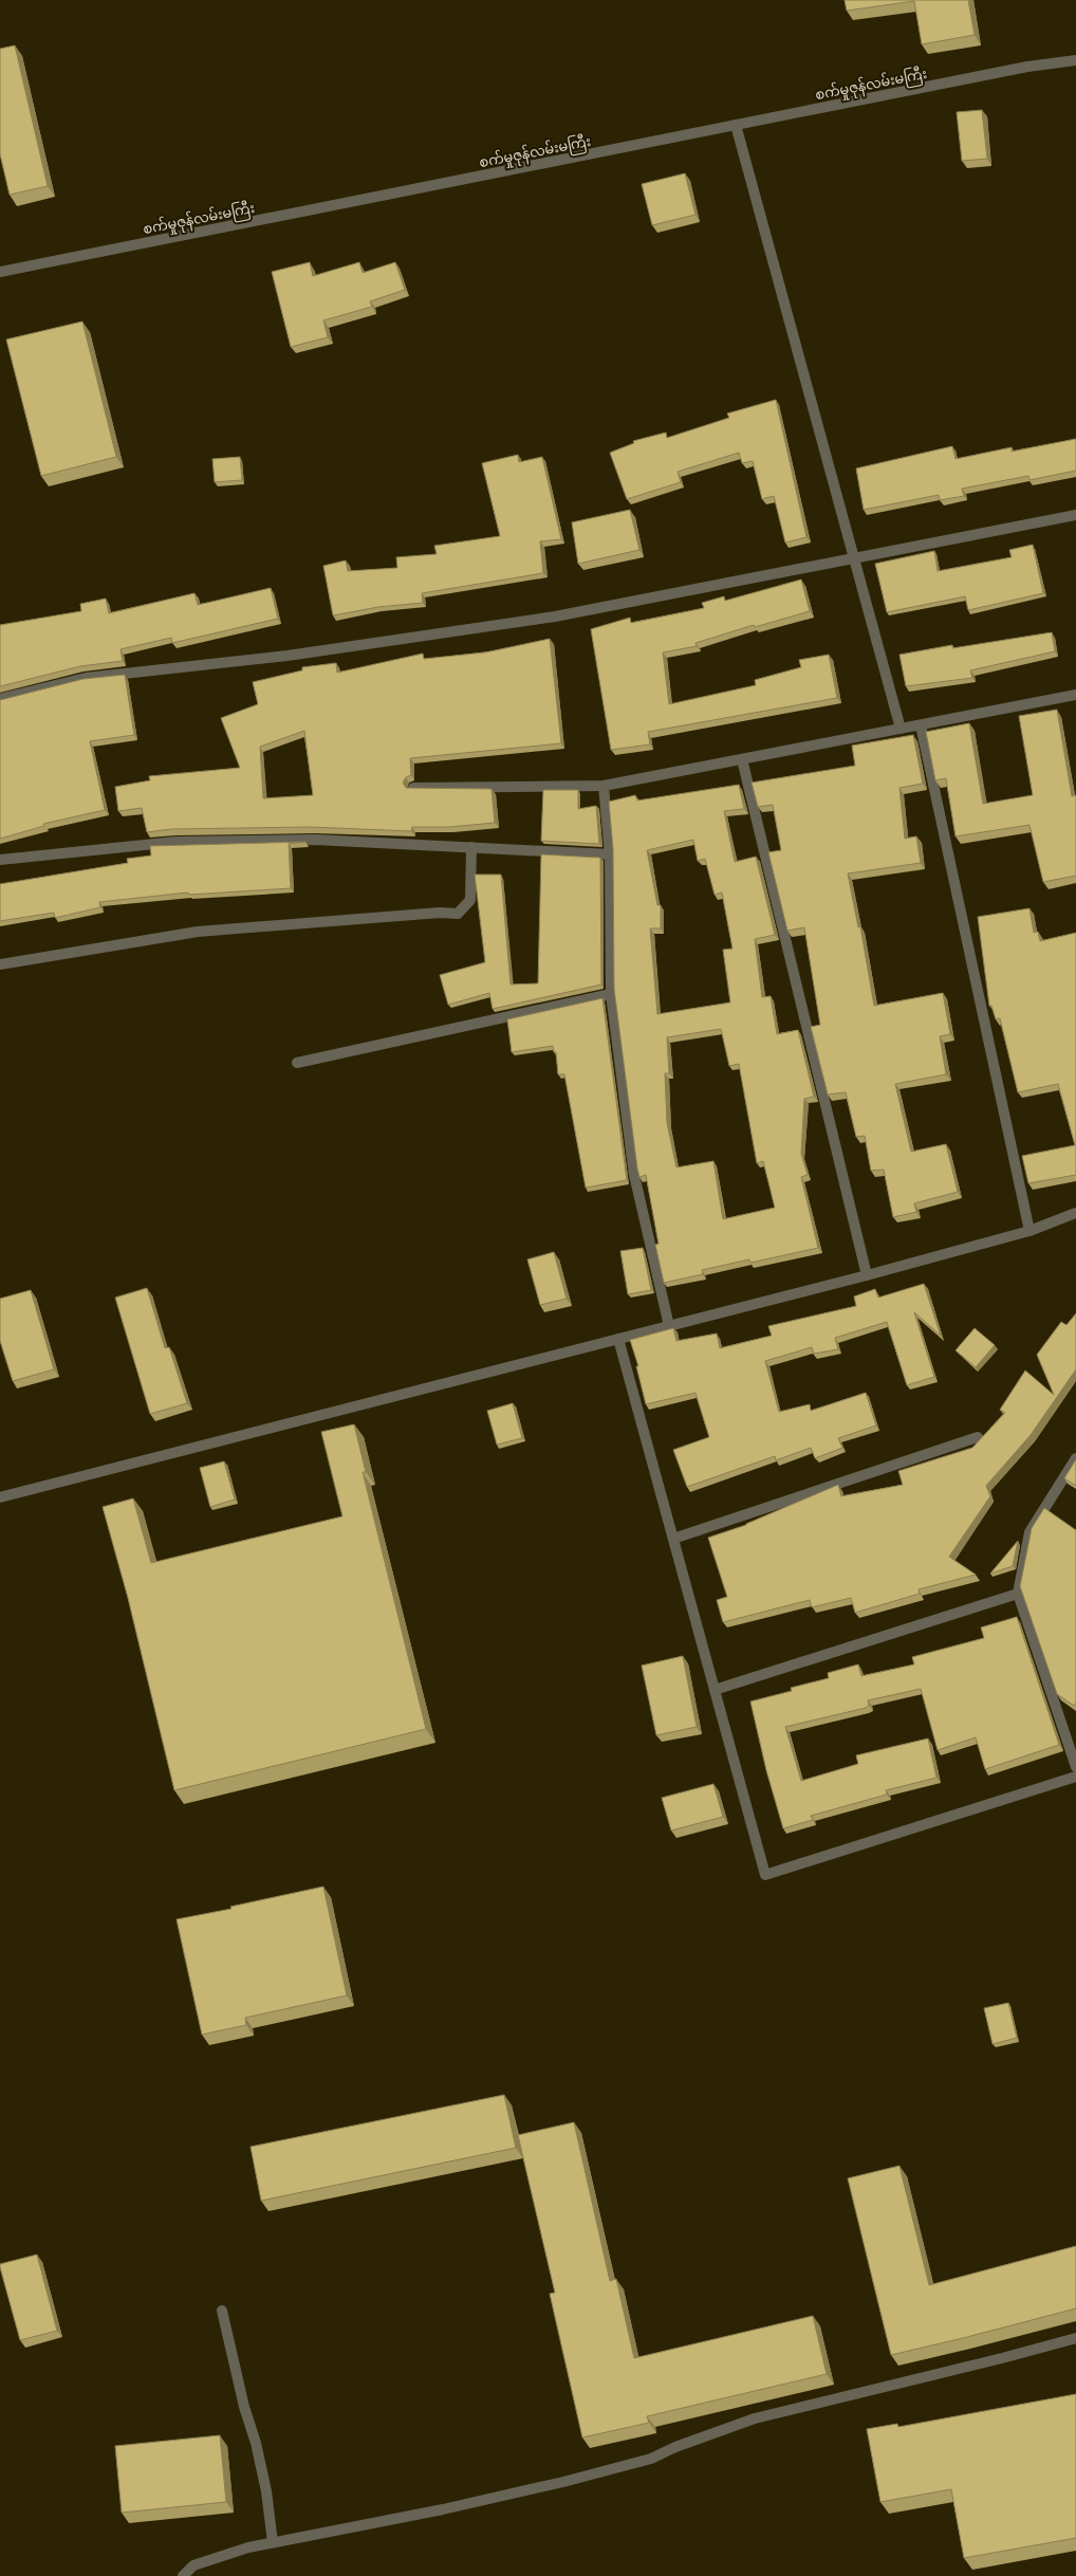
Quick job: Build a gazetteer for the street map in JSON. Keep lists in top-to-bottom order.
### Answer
{
  "streets": {
    "street": ["စက်မှုဇုန်လမ်းမကြီး"]
  }
}
